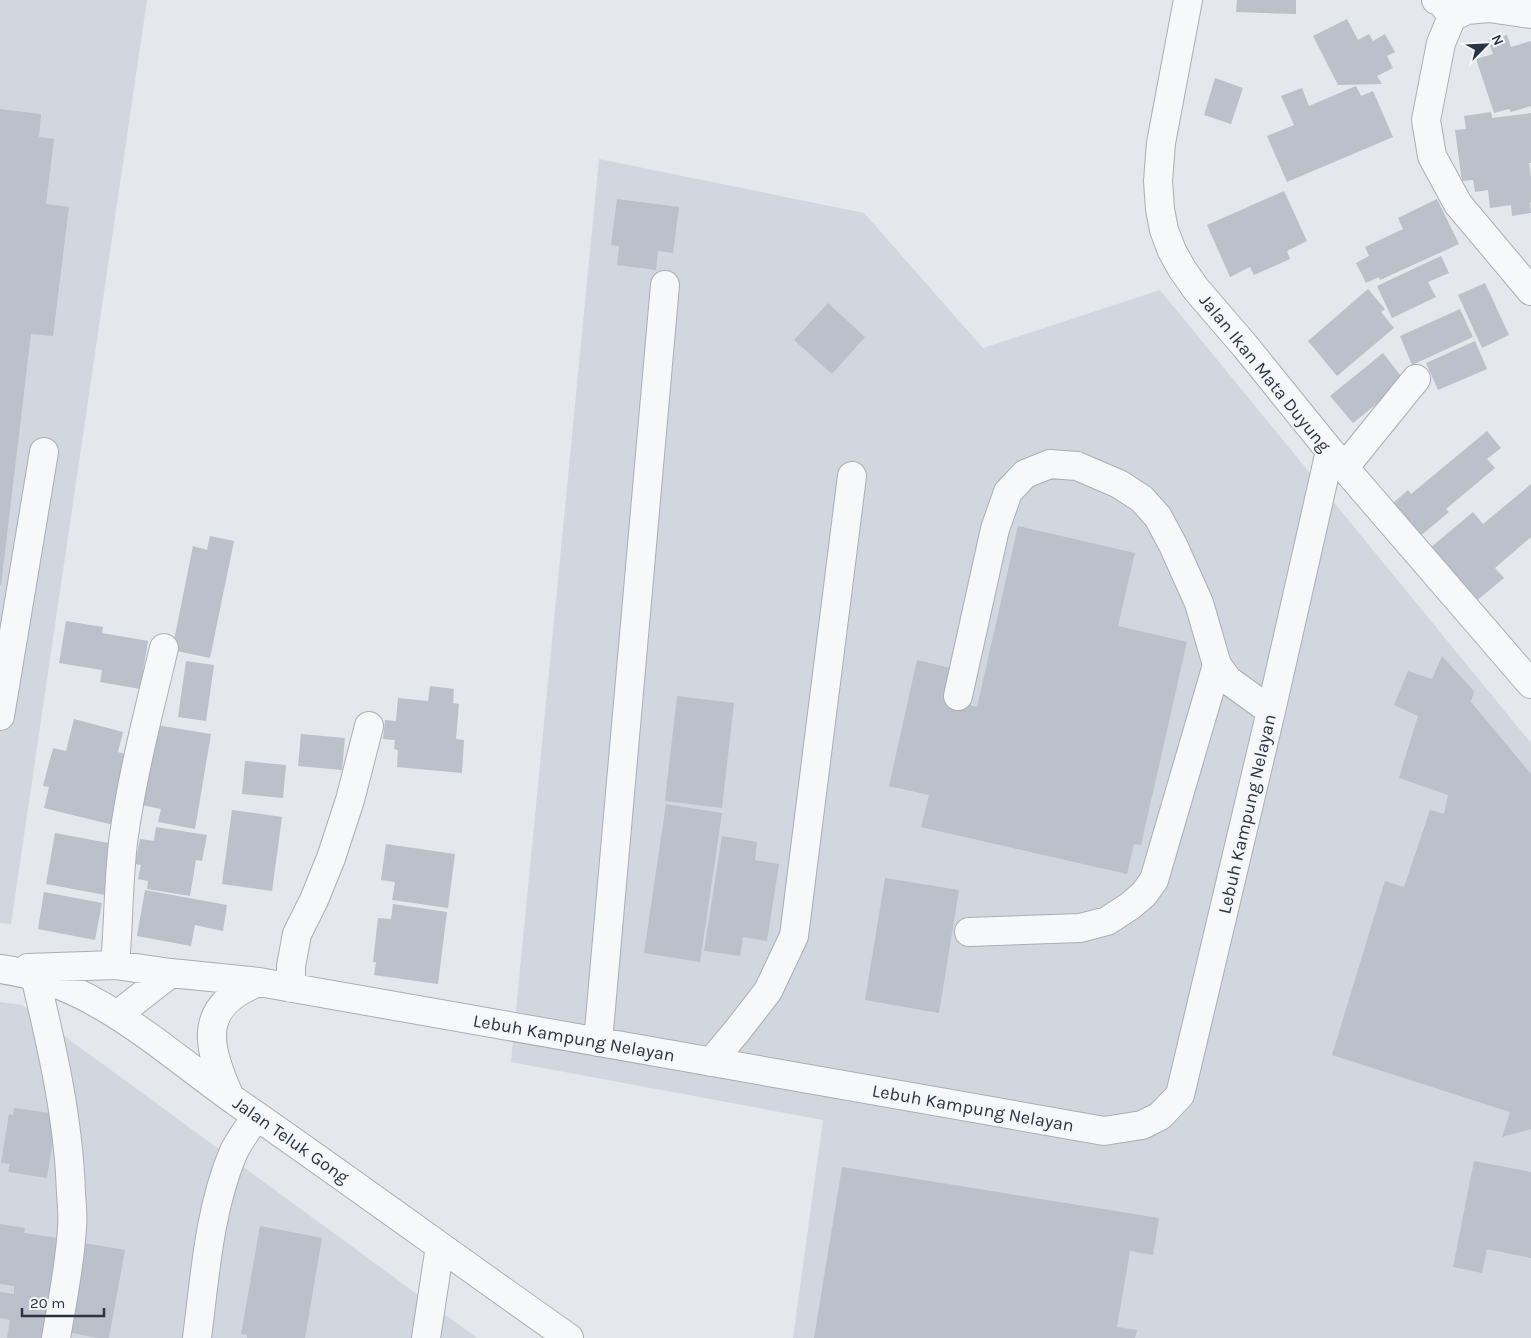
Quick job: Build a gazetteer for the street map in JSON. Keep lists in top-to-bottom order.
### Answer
{
  "streets": {
    "street": ["Jalan Ikan Mata Duyung", "Lebuh Kampung Nelayan", "Jalan Teluk Gong"]
  },
  "crossings": [
    ["Jalan Ikan Mata Duyung", "Lebuh Kampung Nelayan"],
    ["Lebuh Kampung Nelayan", "Jalan Teluk Gong"]
  ],
  "scale_bar": "20 m",
  "north": "top right"
}
